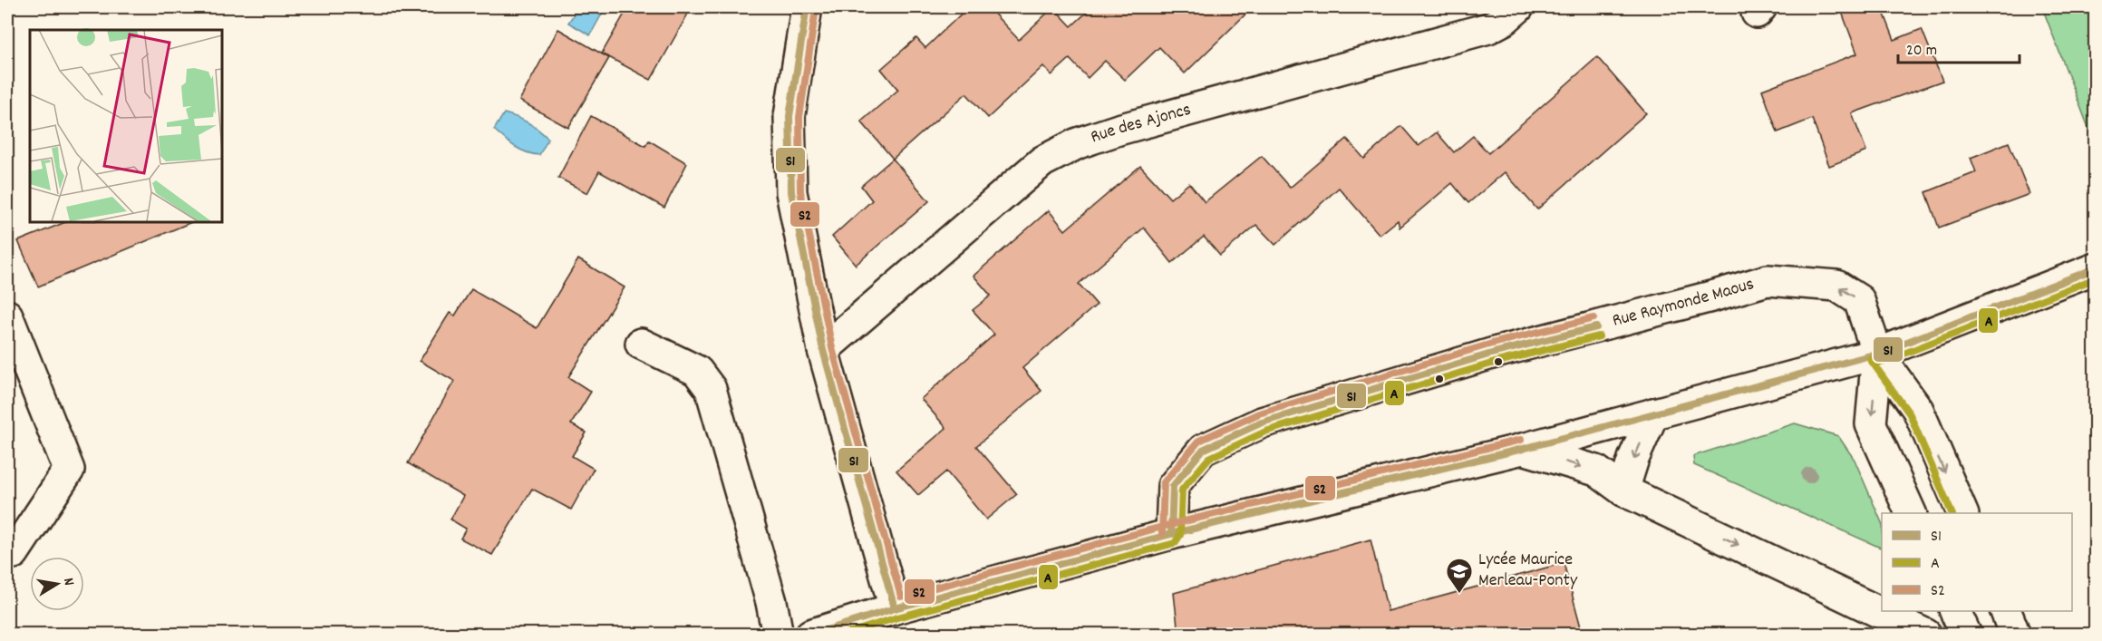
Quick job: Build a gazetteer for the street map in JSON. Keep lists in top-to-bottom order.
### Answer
{
  "streets": {
    "street": ["Rue des Ajoncs", "Rue Raymonde Maous"]
  },
  "places": {
    "school or university": ["Lycée Maurice Merleau-Ponty"]
  },
  "lines": ["transit line S1", "transit line S2", "transit line A"],
  "legend": ["S1", "A", "S2"],
  "scale_bar": "20 m",
  "north": "right"
}
